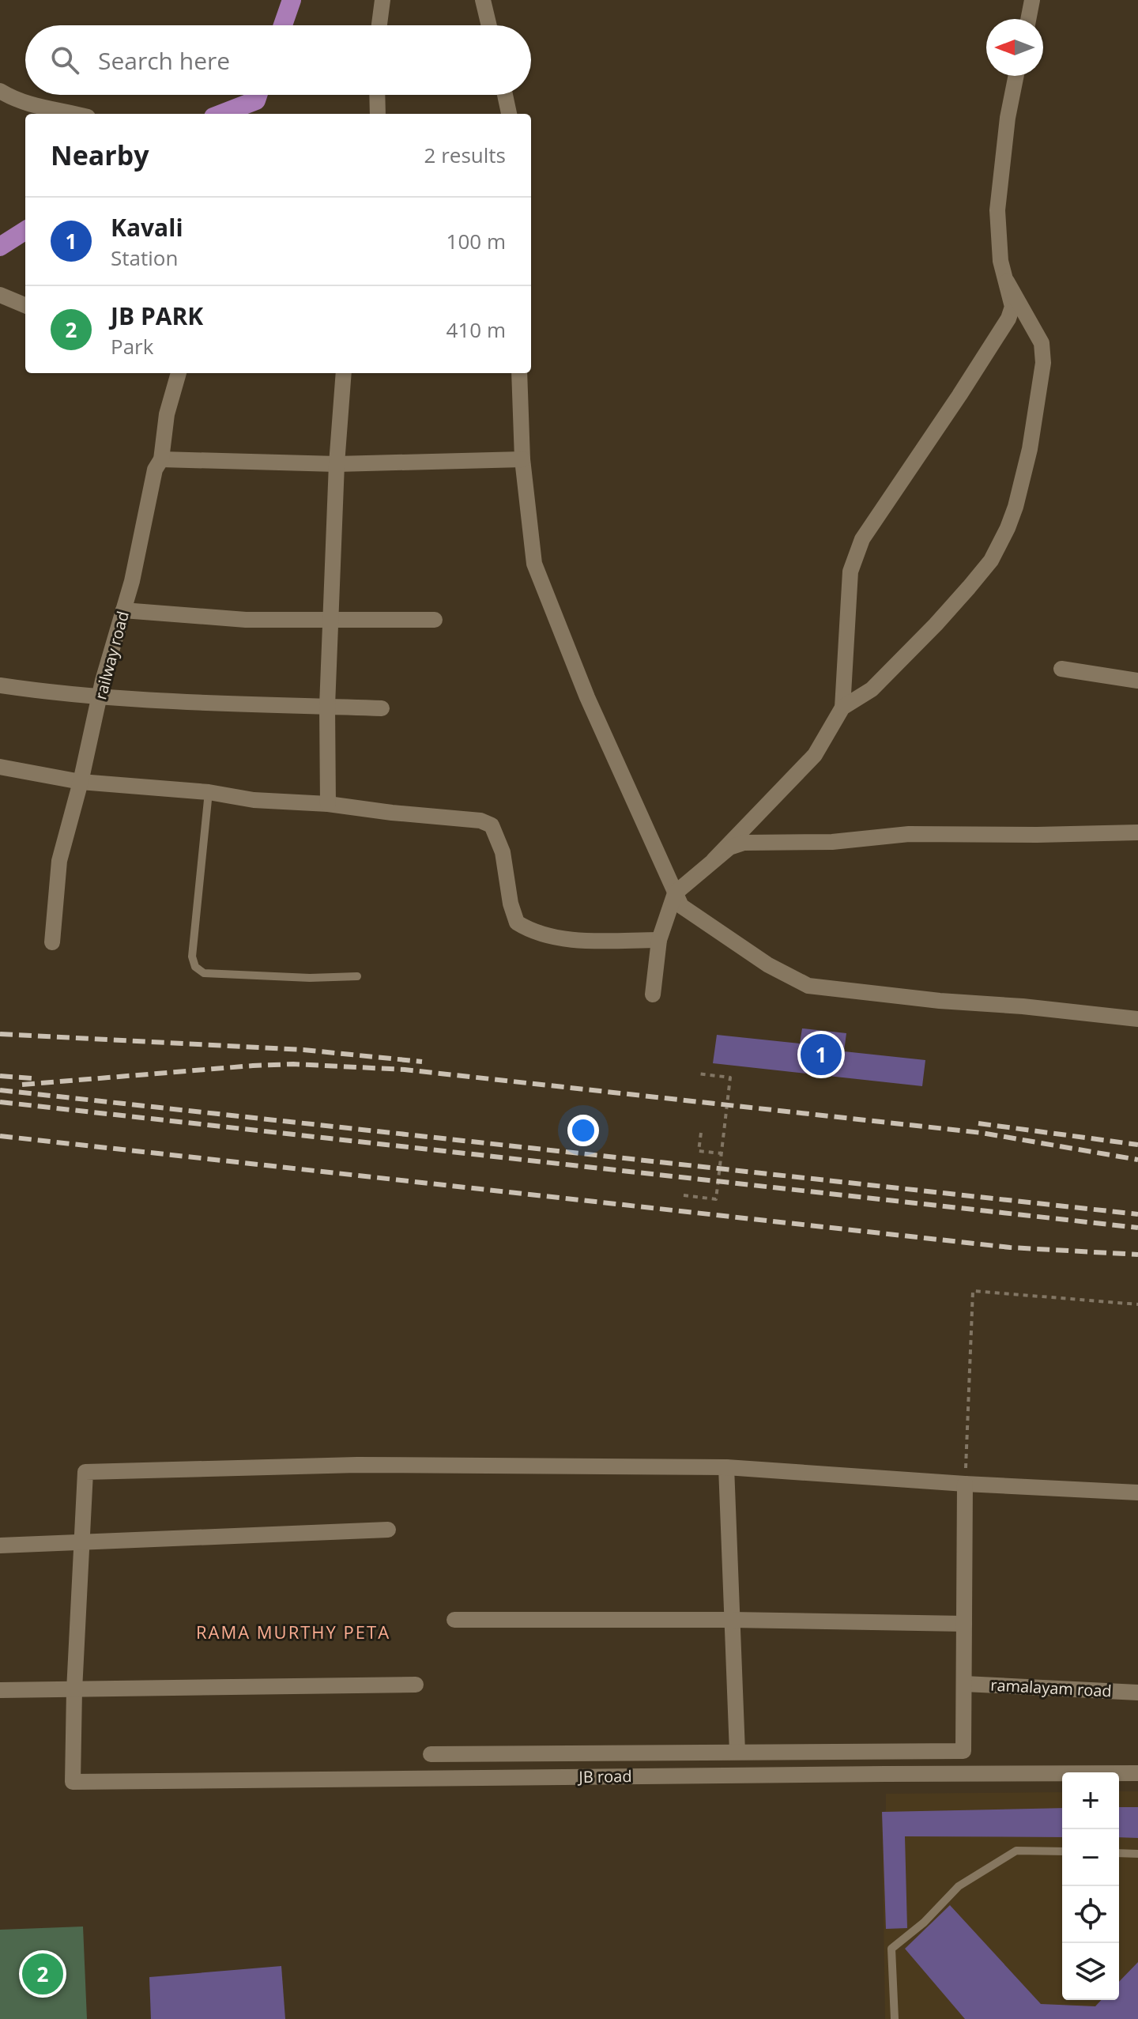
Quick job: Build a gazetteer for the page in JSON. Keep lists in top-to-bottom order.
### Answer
{
  "streets": {
    "street": ["railway road", "ramalayam road", "JB road"]
  },
  "districts": ["RAMA MURTHY PETA"],
  "north": "left",
  "page": {
    "search": "Search here",
    "heading": ["Nearby", "2 results"],
    "list": [
      {
        "mark": "1",
        "name": "Kavali",
        "note": "Station",
        "value": "100 m"
      },
      {
        "mark": "2",
        "name": "JB PARK",
        "note": "Park",
        "value": "410 m"
      }
    ],
    "pins": ["1", "2"],
    "map_buttons": ["+", "−"]
  }
}
